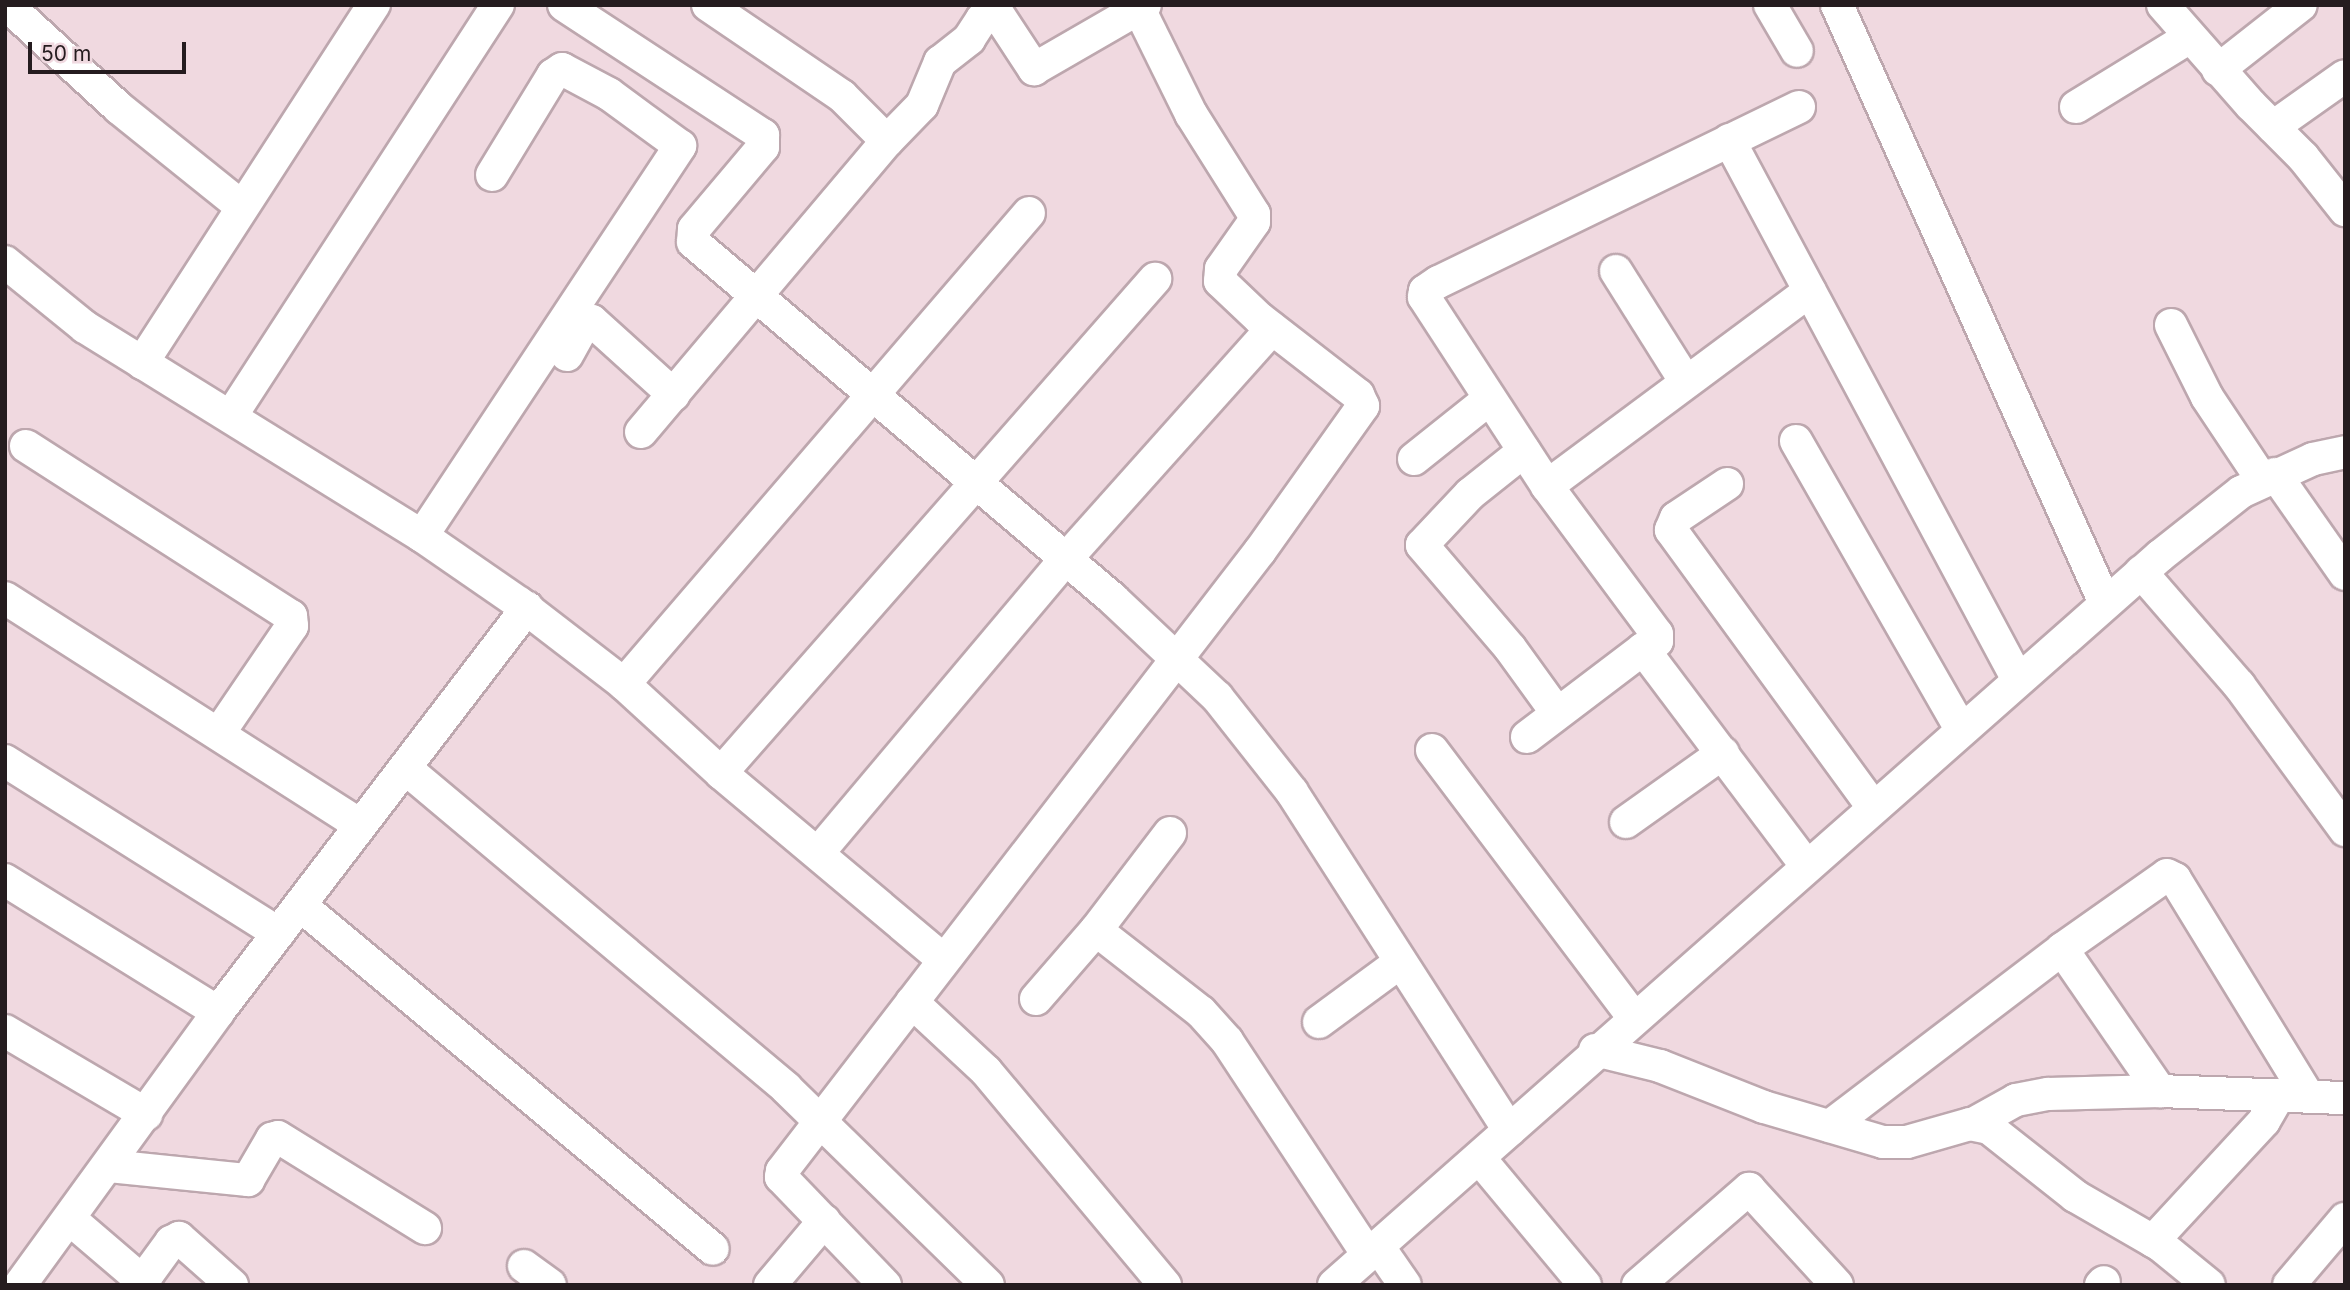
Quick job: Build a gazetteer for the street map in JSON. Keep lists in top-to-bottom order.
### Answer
{
  "scale_bar": "50 m"
}
